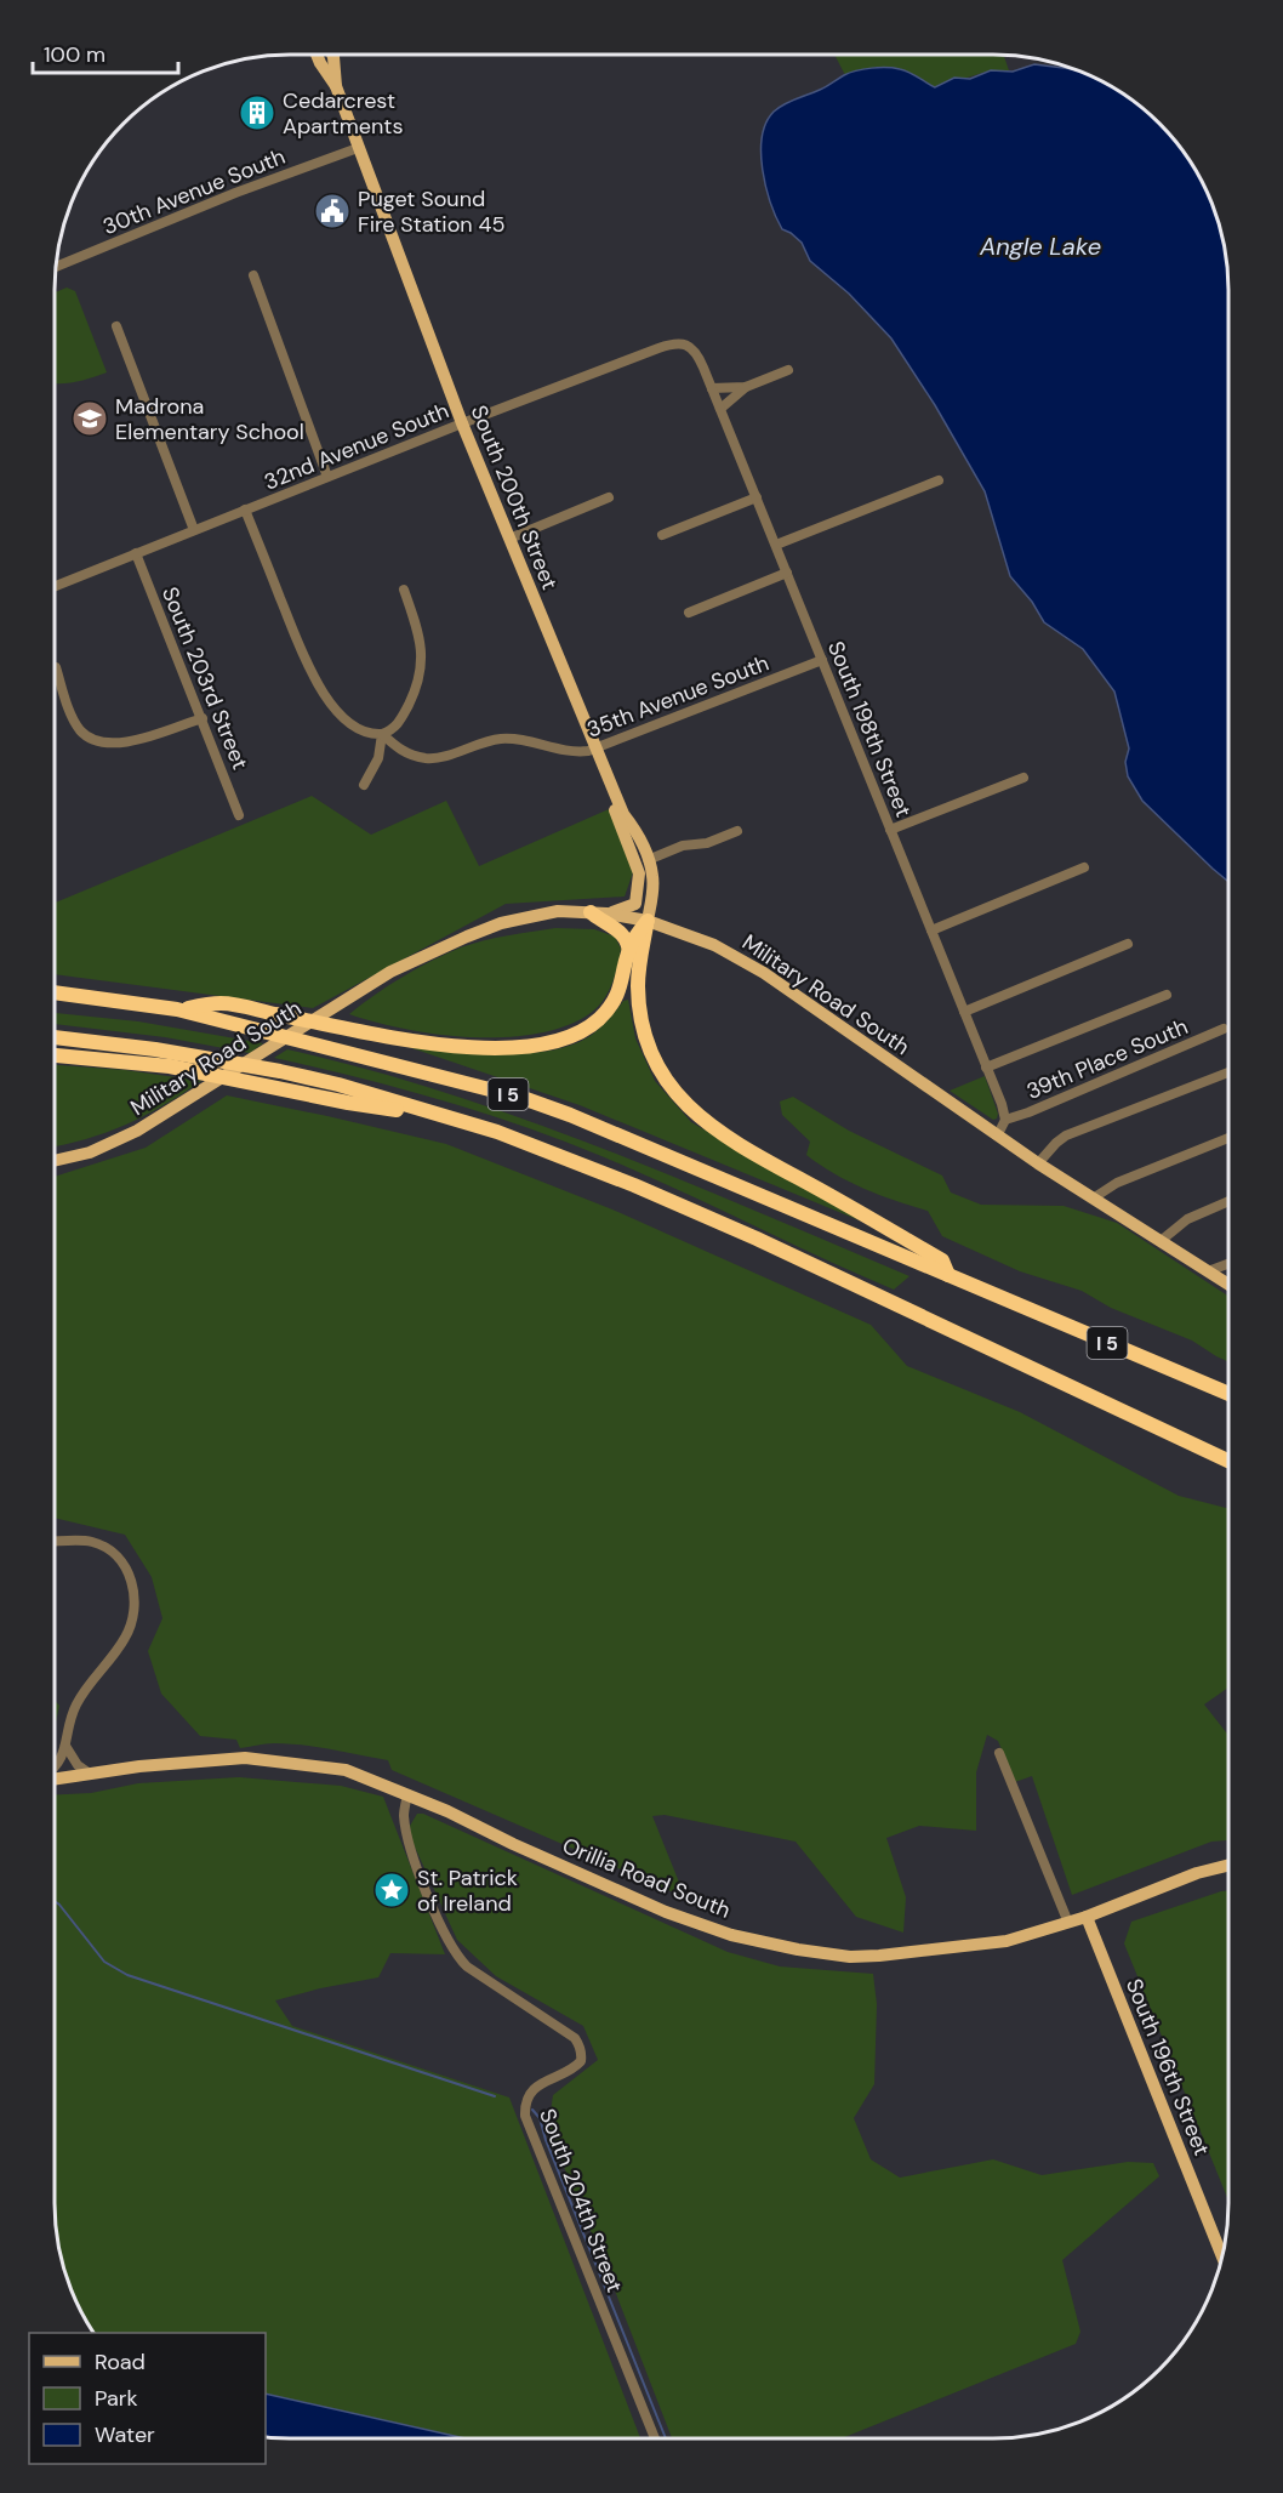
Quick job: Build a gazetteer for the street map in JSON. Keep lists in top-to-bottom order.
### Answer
{
  "streets": {
    "highway": ["I 5"],
    "main road": [
      "South 200th Street",
      "Military Road South",
      "Orillia Road South",
      "South 196th Street"
    ],
    "street": [
      "30th Avenue South",
      "32nd Avenue South",
      "South 203rd Street",
      "35th Avenue South",
      "South 198th Street",
      "39th Place South",
      "South 204th Street"
    ]
  },
  "crossings": [
    ["30th Avenue South", "South 200th Street"],
    ["32nd Avenue South", "South 200th Street"],
    ["32nd Avenue South", "South 203rd Street"],
    ["32nd Avenue South", "35th Avenue South"],
    ["32nd Avenue South", "South 198th Street"],
    ["South 200th Street", "35th Avenue South"],
    ["South 200th Street", "Military Road South"],
    ["35th Avenue South", "South 198th Street"],
    ["South 198th Street", "39th Place South"],
    ["Orillia Road South", "South 196th Street"],
    ["Orillia Road South", "South 204th Street"]
  ],
  "water": ["Angle Lake"],
  "places": {
    "building": ["Cedarcrest Apartments"],
    "public building": ["Puget Sound Fire Station 45"],
    "school or university": ["Madrona Elementary School"],
    "place": ["St. Patrick of Ireland"]
  },
  "legend": ["Road", "Park", "Water"],
  "scale_bar": "100 m"
}
